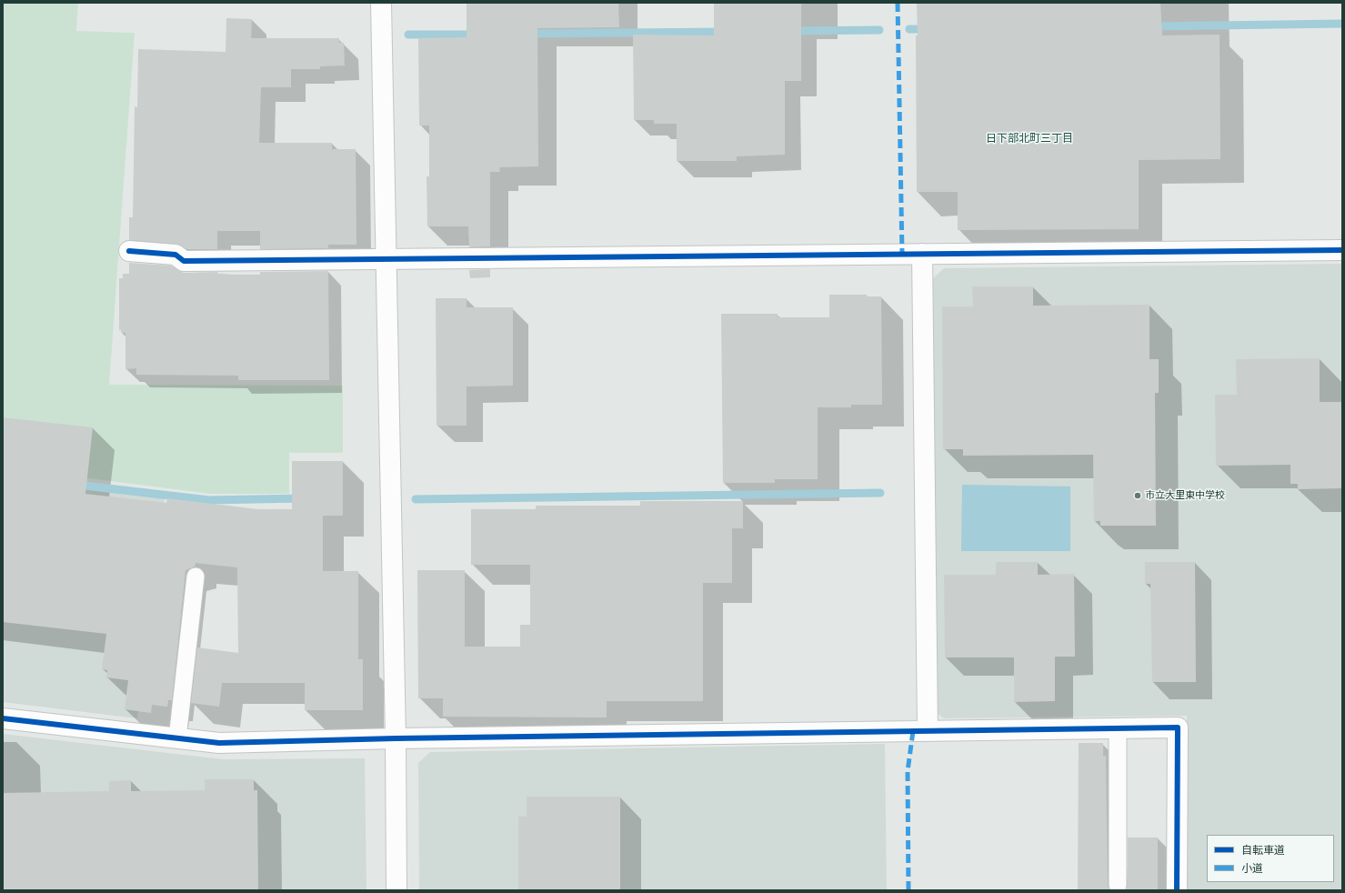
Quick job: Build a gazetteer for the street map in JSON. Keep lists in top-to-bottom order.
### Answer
{
  "districts": ["日下部北町三丁目"],
  "places": ["市立大里東中学校"],
  "legend": ["自転車道", "小道"]
}
